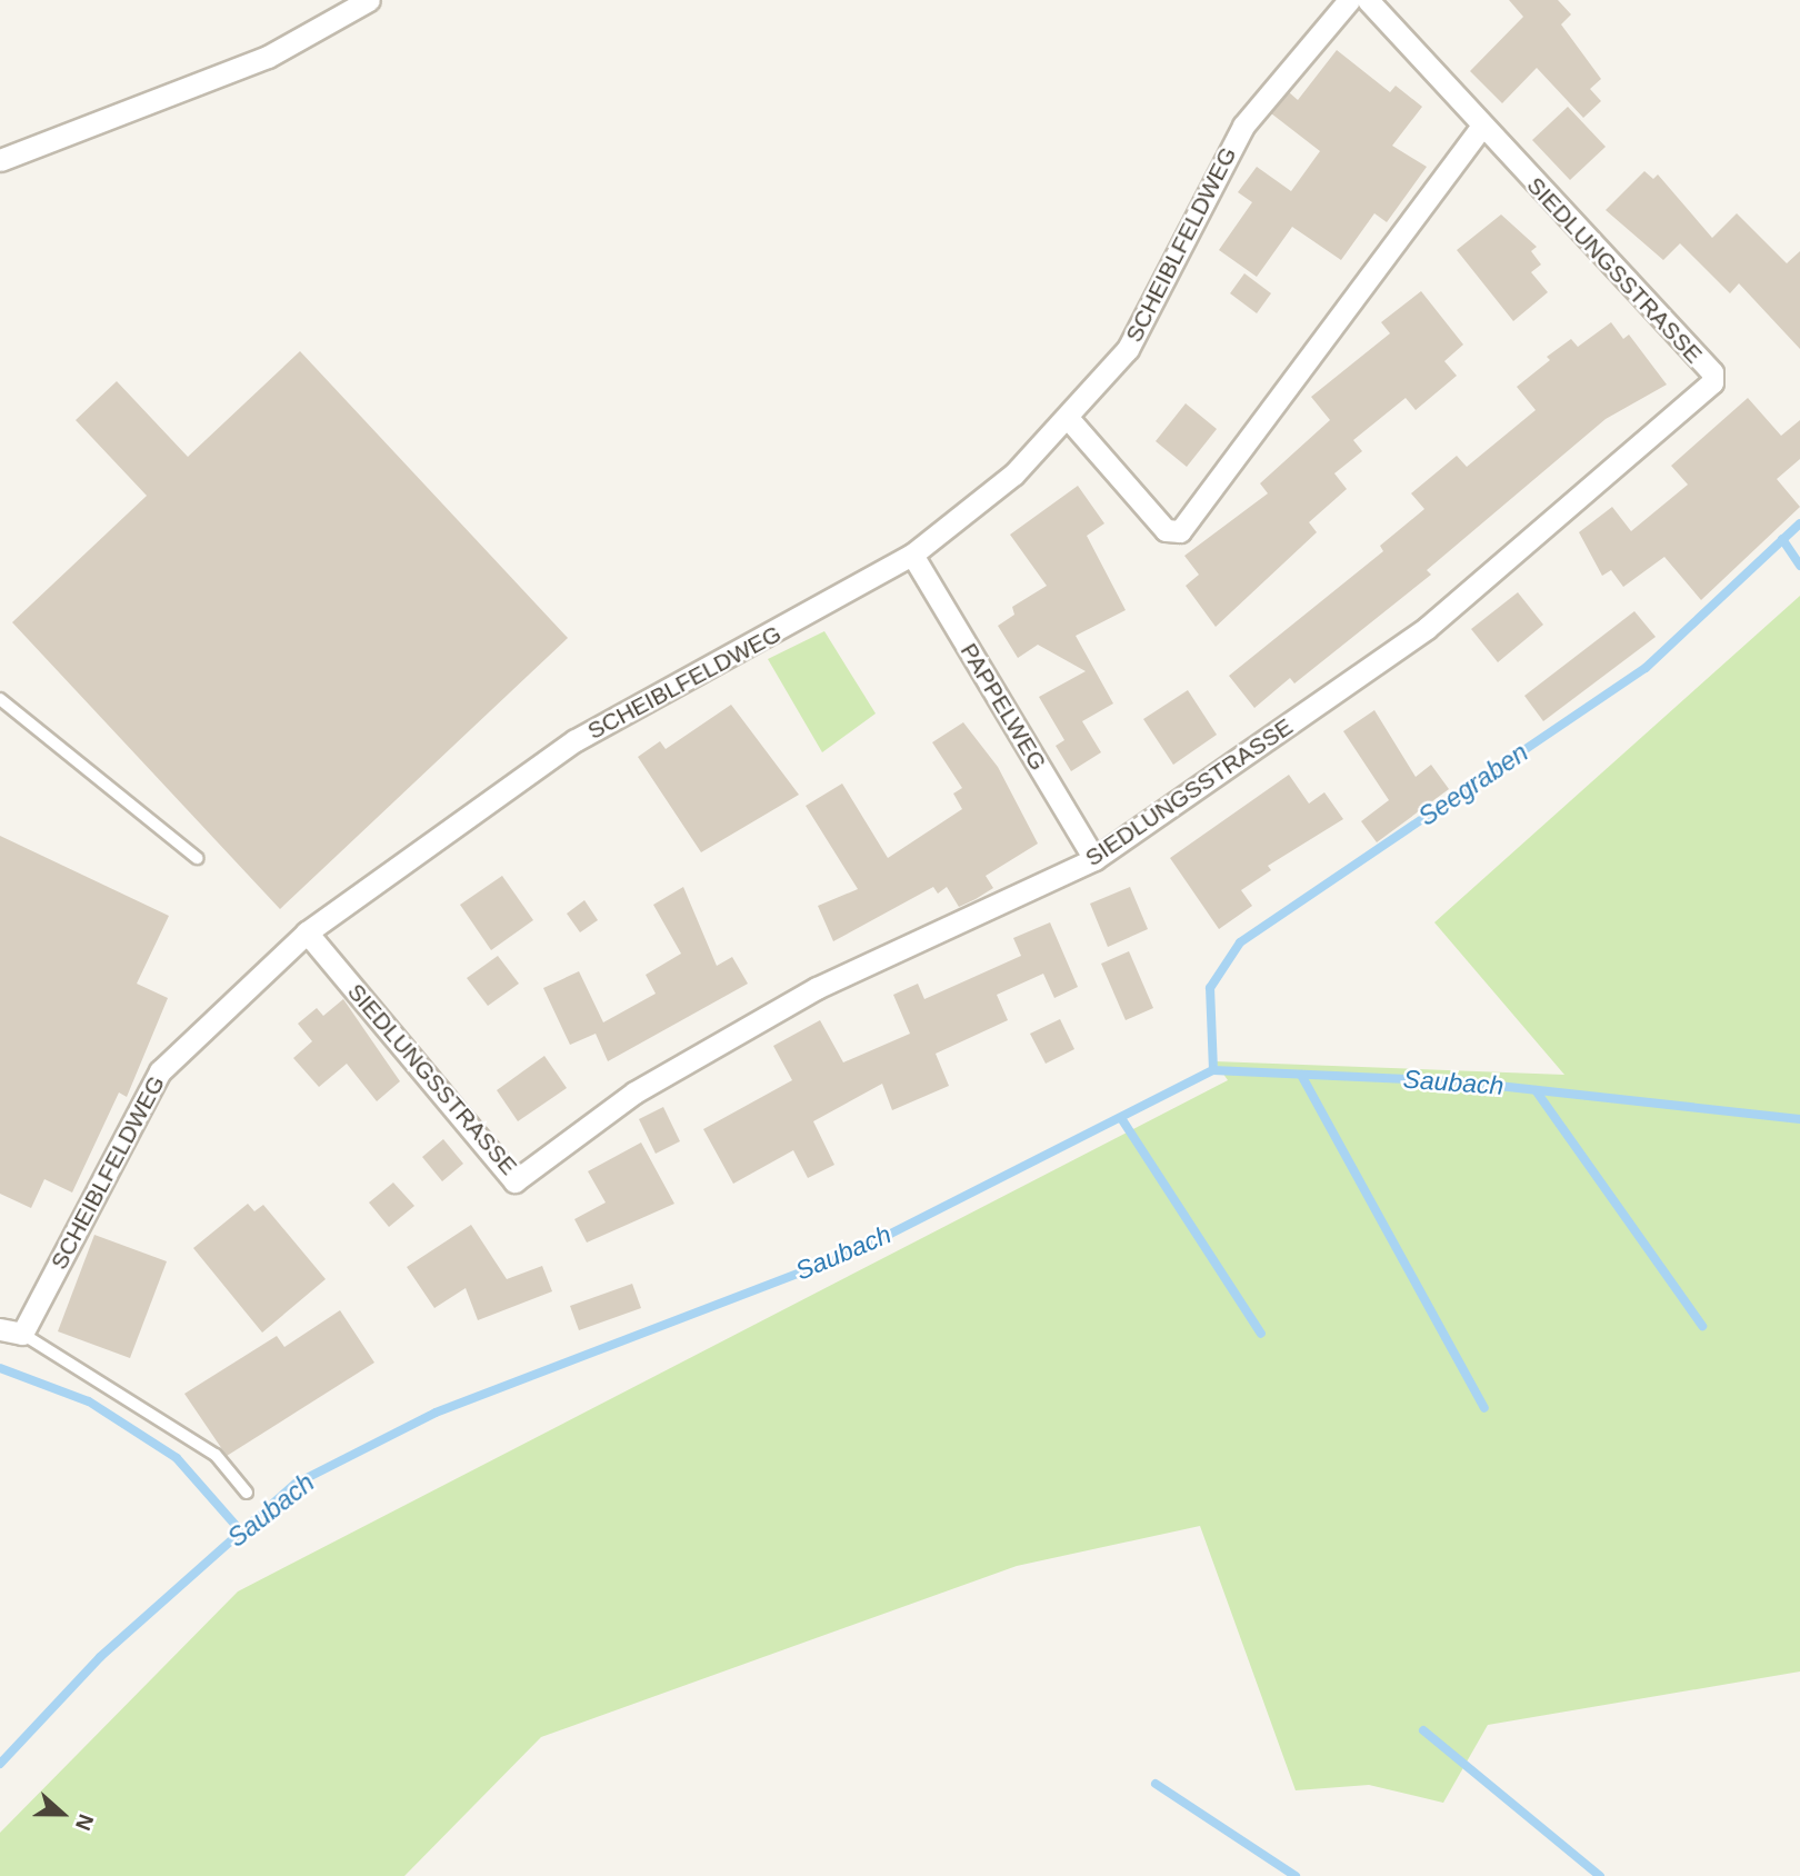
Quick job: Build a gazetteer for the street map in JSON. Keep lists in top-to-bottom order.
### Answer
{
  "streets": {
    "street": ["SCHEIBLFELDWEG", "SIEDLUNGSSTRASSE", "PAPPELWEG"]
  },
  "crossings": [
    ["SCHEIBLFELDWEG", "SIEDLUNGSSTRASSE"],
    ["SCHEIBLFELDWEG", "PAPPELWEG"],
    ["SIEDLUNGSSTRASSE", "PAPPELWEG"]
  ],
  "water": ["Seegraben", "Saubach"],
  "north": "right"
}
